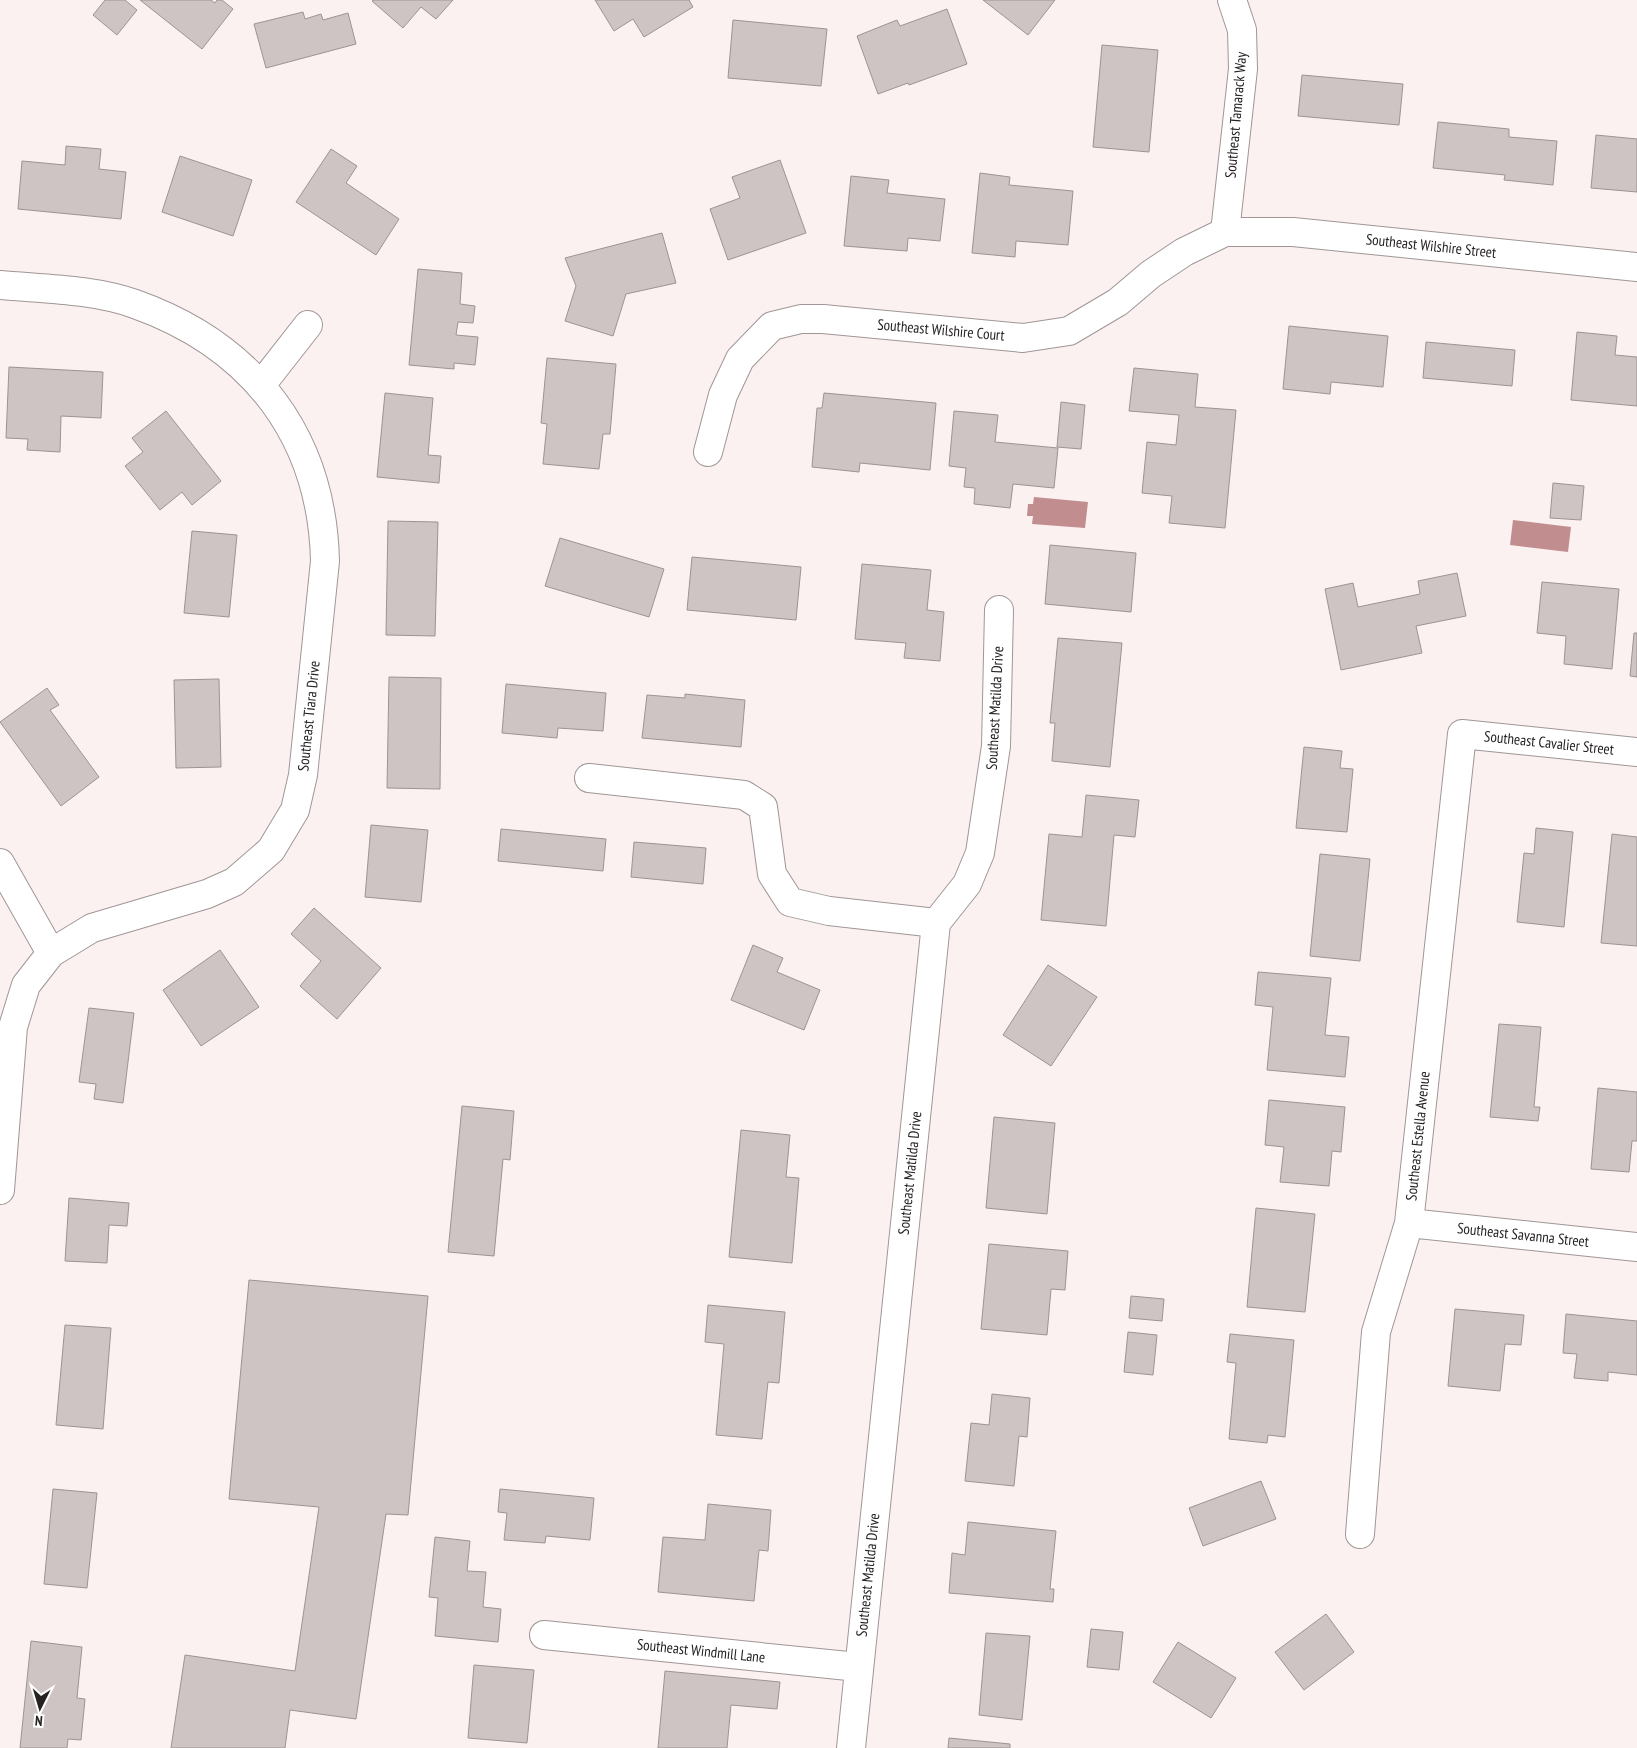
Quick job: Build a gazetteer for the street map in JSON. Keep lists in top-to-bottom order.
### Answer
{
  "streets": {
    "street": [
      "Southeast Tamarack Way",
      "Southeast Wilshire Street",
      "Southeast Wilshire Court",
      "Southeast Matilda Drive",
      "Southeast Tiara Drive",
      "Southeast Cavalier Street",
      "Southeast Estella Avenue",
      "Southeast Savanna Street",
      "Southeast Windmill Lane"
    ]
  },
  "crossings": [
    ["Southeast Tamarack Way", "Southeast Wilshire Street"],
    ["Southeast Tamarack Way", "Southeast Wilshire Court"],
    ["Southeast Wilshire Street", "Southeast Wilshire Court"],
    ["Southeast Matilda Drive", "Southeast Windmill Lane"],
    ["Southeast Cavalier Street", "Southeast Estella Avenue"],
    ["Southeast Estella Avenue", "Southeast Savanna Street"]
  ],
  "north": "bottom"
}
